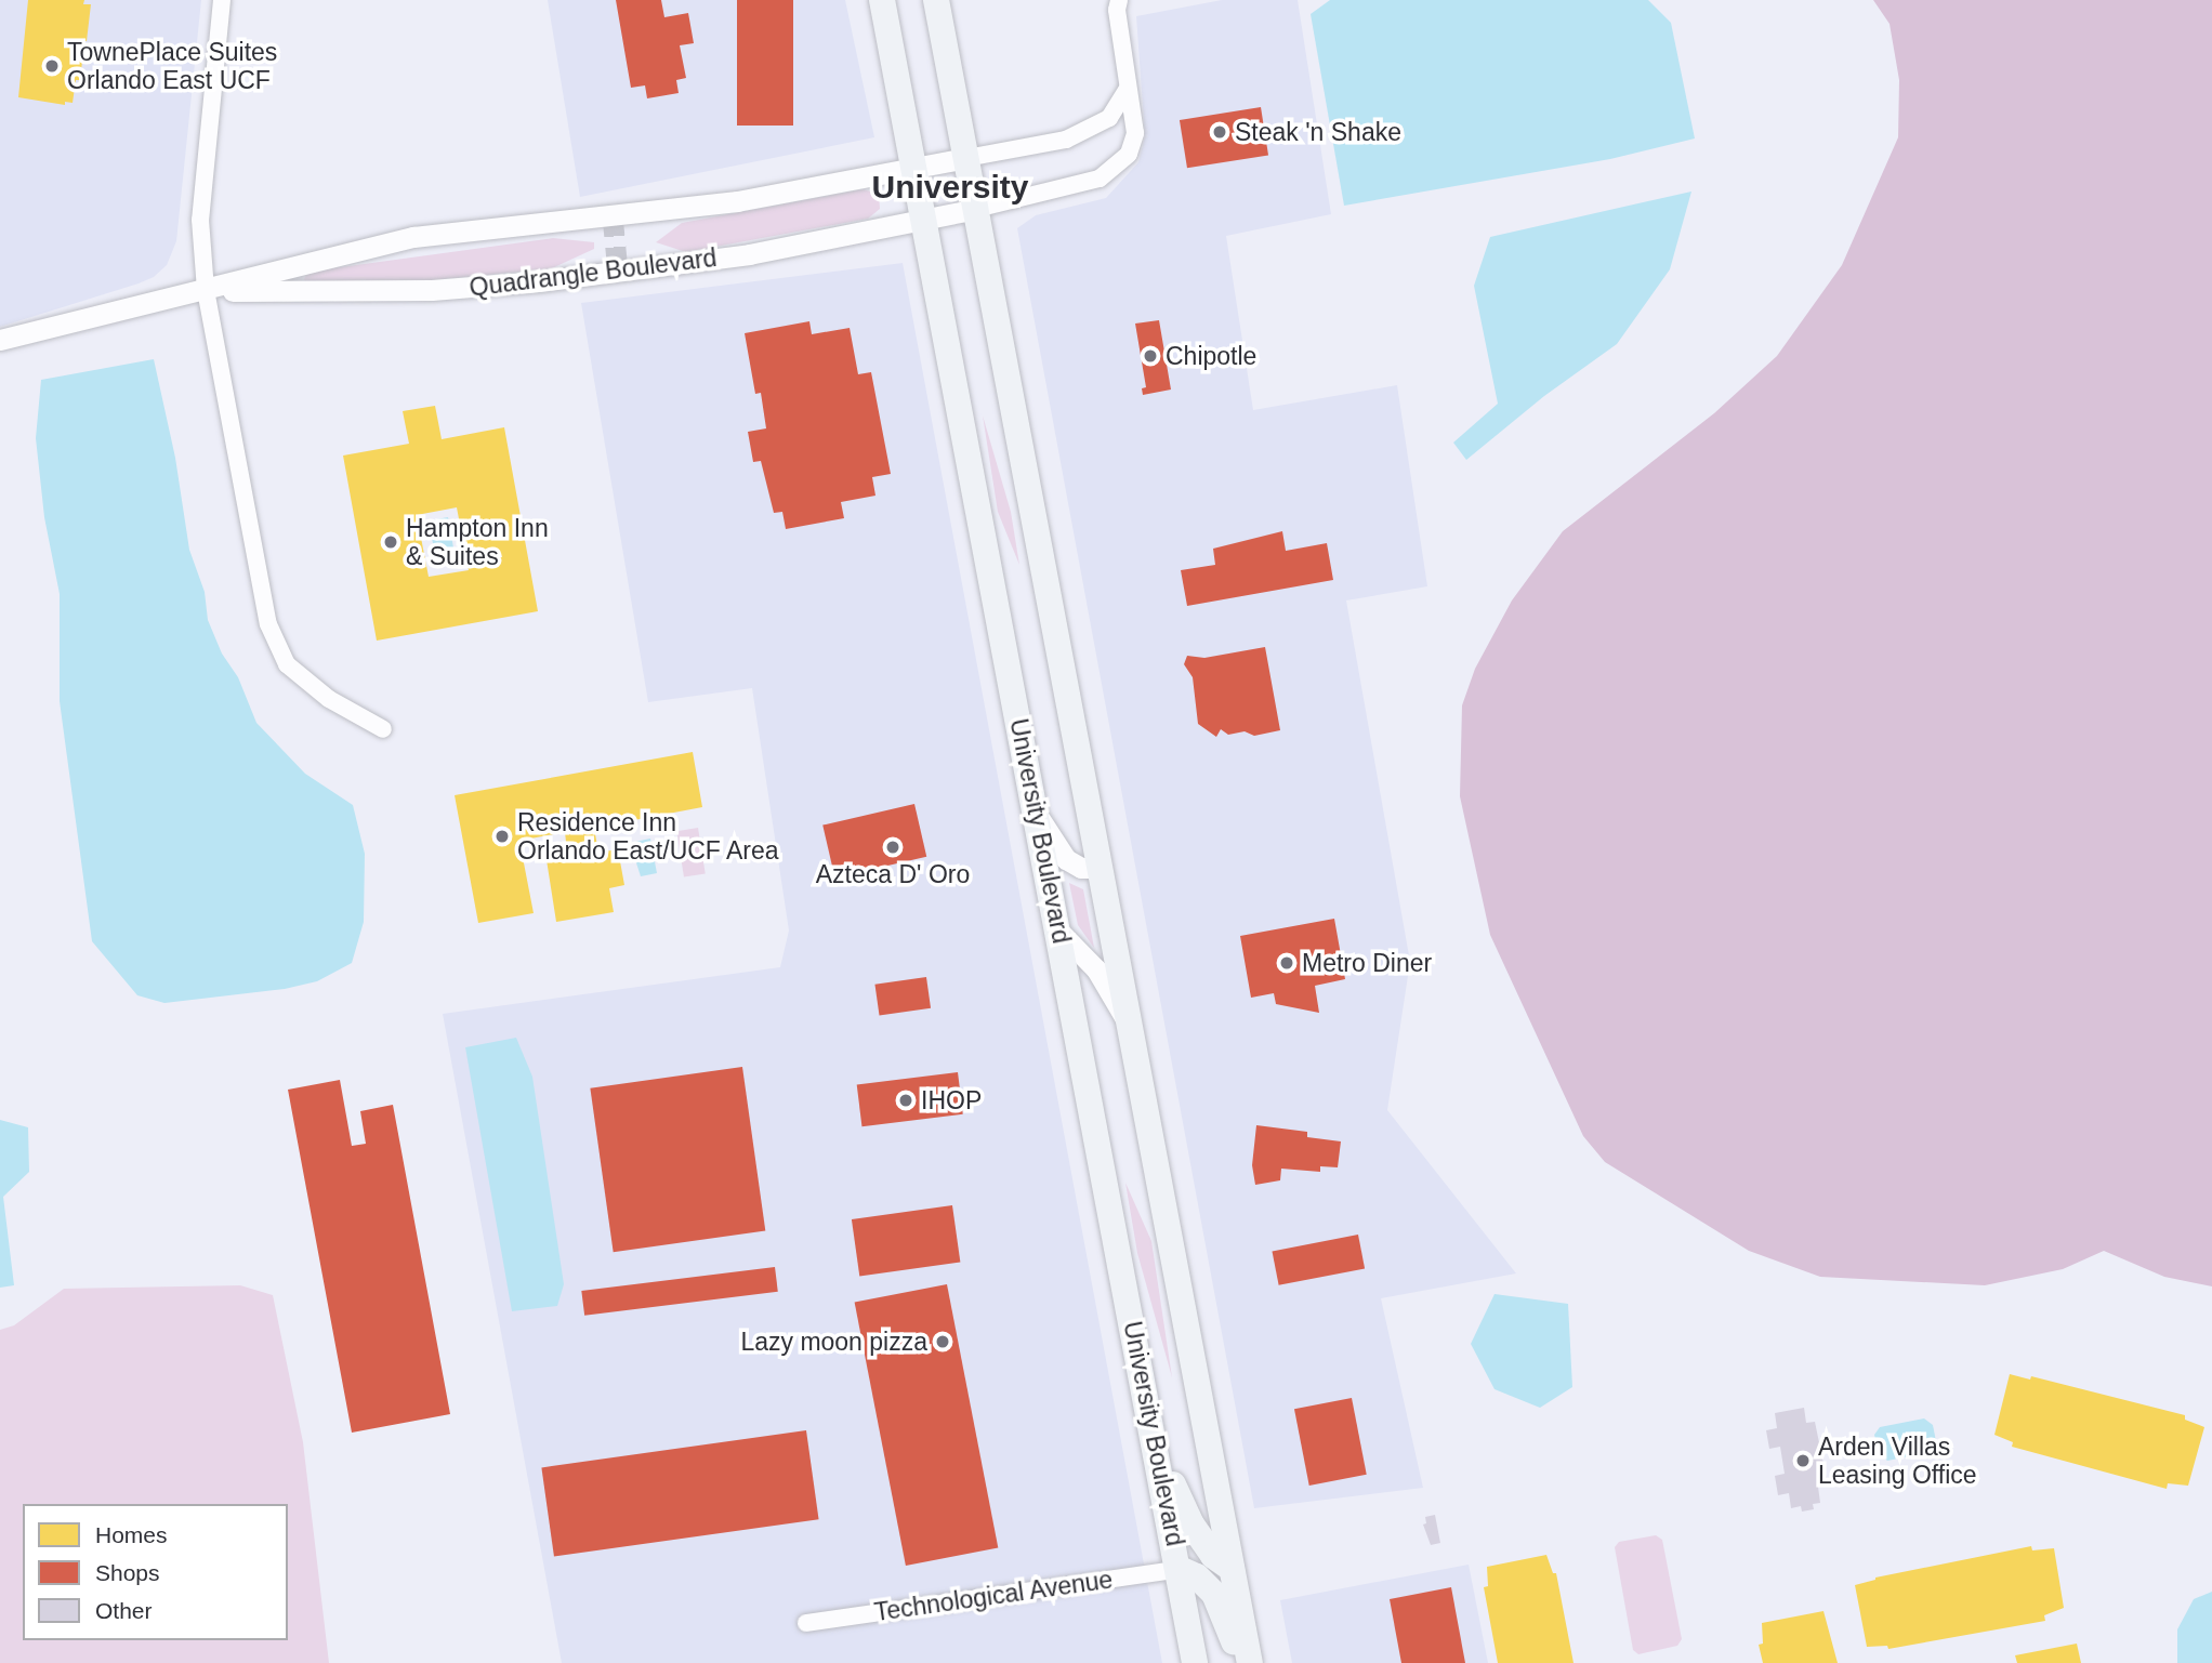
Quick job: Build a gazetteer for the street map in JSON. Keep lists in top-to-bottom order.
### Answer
{
  "streets": {
    "main road": ["University Boulevard"],
    "street": ["Quadrangle Boulevard", "Technological Avenue"]
  },
  "crossings": [
    ["Quadrangle Boulevard", "University Boulevard"],
    ["University Boulevard", "Technological Avenue"]
  ],
  "districts": ["University"],
  "places": [
    "TownePlace Suites Orlando East UCF",
    "Steak 'n Shake",
    "Chipotle",
    "Hampton Inn & Suites",
    "Residence Inn Orlando East/UCF Area",
    "Azteca D' Oro",
    "Metro Diner",
    "IHOP",
    "Lazy moon pizza",
    "Arden Villas Leasing Office"
  ],
  "legend": ["Homes", "Shops", "Other"]
}
